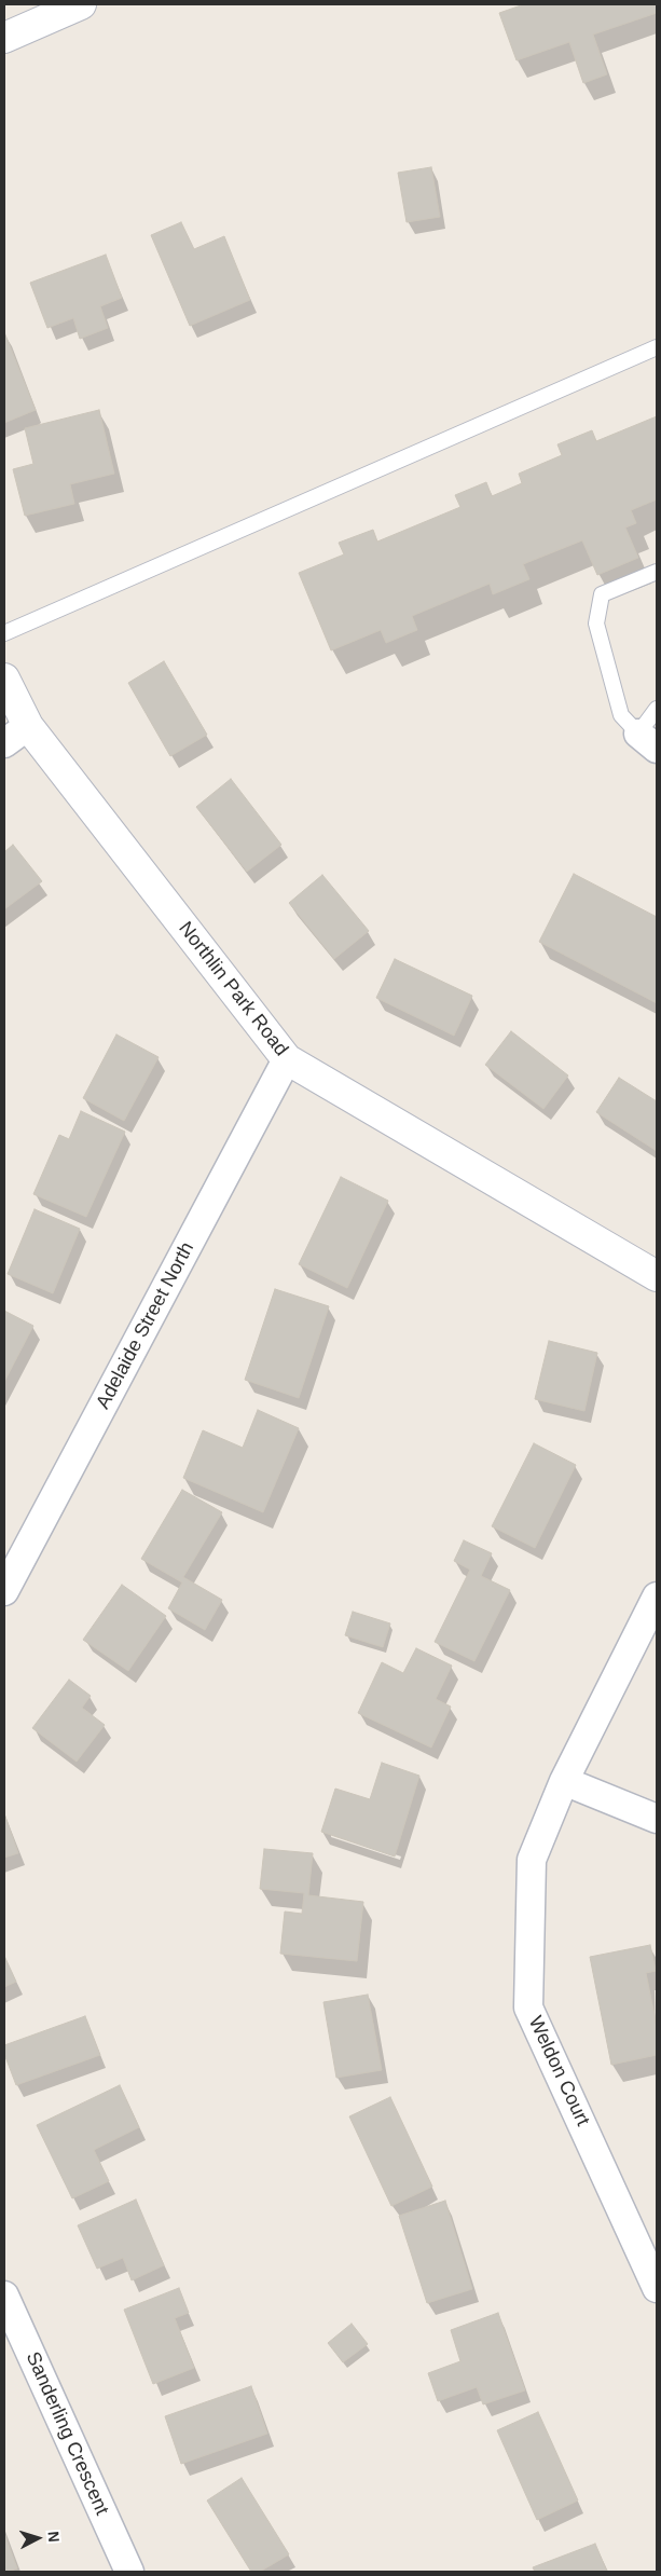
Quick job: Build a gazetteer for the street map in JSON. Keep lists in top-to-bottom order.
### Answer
{
  "streets": {
    "street": [
      "Northlin Park Road",
      "Adelaide Street North",
      "Weldon Court",
      "Sanderling Crescent"
    ]
  },
  "crossings": [
    ["Northlin Park Road", "Adelaide Street North"]
  ],
  "north": "right"
}
